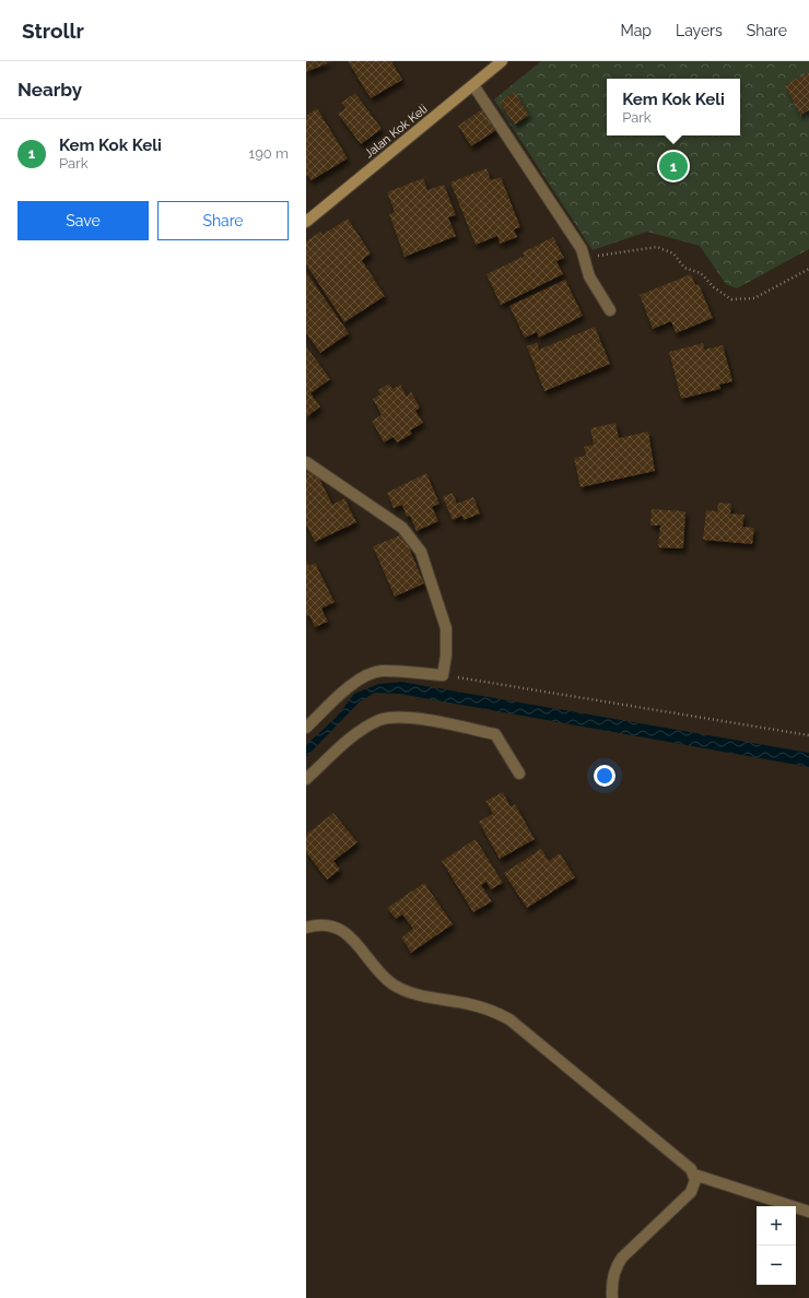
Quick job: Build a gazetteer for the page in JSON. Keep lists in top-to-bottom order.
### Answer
{
  "streets": {
    "street": ["Jalan Kok Keli"]
  },
  "page": {
    "header": "Strollr",
    "nav": ["Map", "Layers", "Share"],
    "heading": "Nearby",
    "popup": ["Kem Kok Keli", "Park"],
    "list": [
      {
        "mark": "1",
        "name": "Kem Kok Keli",
        "note": "Park",
        "value": "190 m"
      }
    ],
    "pins": "1",
    "buttons": ["Save", "Share"],
    "map_buttons": ["+", "−"]
  }
}
